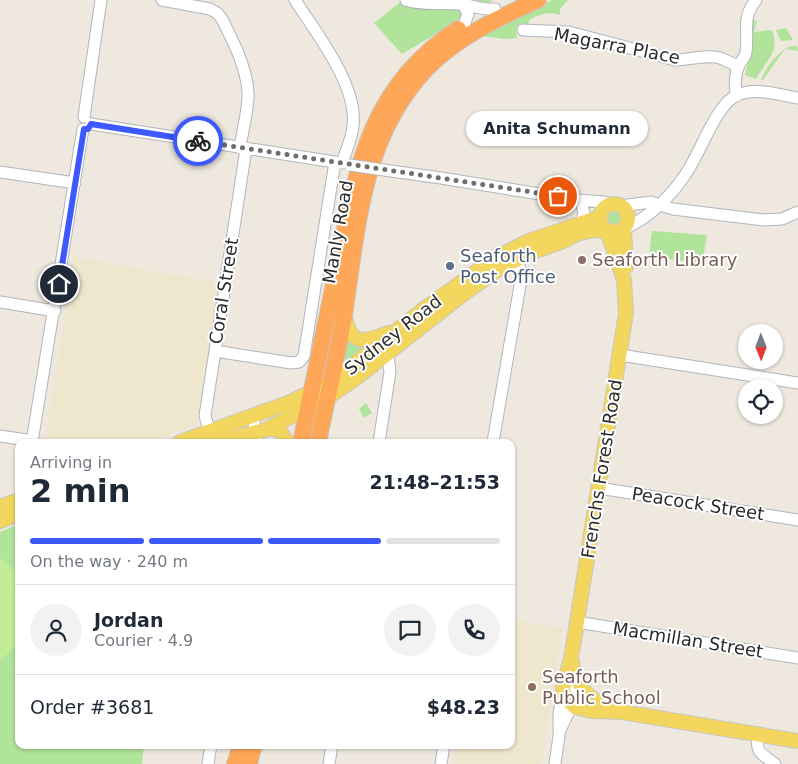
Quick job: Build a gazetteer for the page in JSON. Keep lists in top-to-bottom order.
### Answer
{
  "streets": {
    "highway": ["Manly Road"],
    "main road": ["Sydney Road", "Frenchs Forest Road"],
    "street": [
      "Magarra Place",
      "Coral Street",
      "Peacock Street",
      "Macmillan Street"
    ]
  },
  "crossings": [
    ["Manly Road", "Sydney Road"],
    ["Coral Street", "Sydney Road"],
    ["Sydney Road", "Frenchs Forest Road"],
    ["Frenchs Forest Road", "Peacock Street"],
    ["Frenchs Forest Road", "Macmillan Street"]
  ],
  "places": [
    "Anita Schumann",
    "Seaforth Library",
    "Seaforth Post Office",
    "Seaforth Public School"
  ],
  "north": "bottom",
  "page": {
    "bubble": "Anita Schumann",
    "heading": ["2 min", "Arriving in", "21:48–21:53"],
    "panel": [
      "Jordan",
      "Courier · 4.9",
      "Order #3681",
      "$48.23"
    ],
    "bar": "On the way · 240 m"
  }
}
